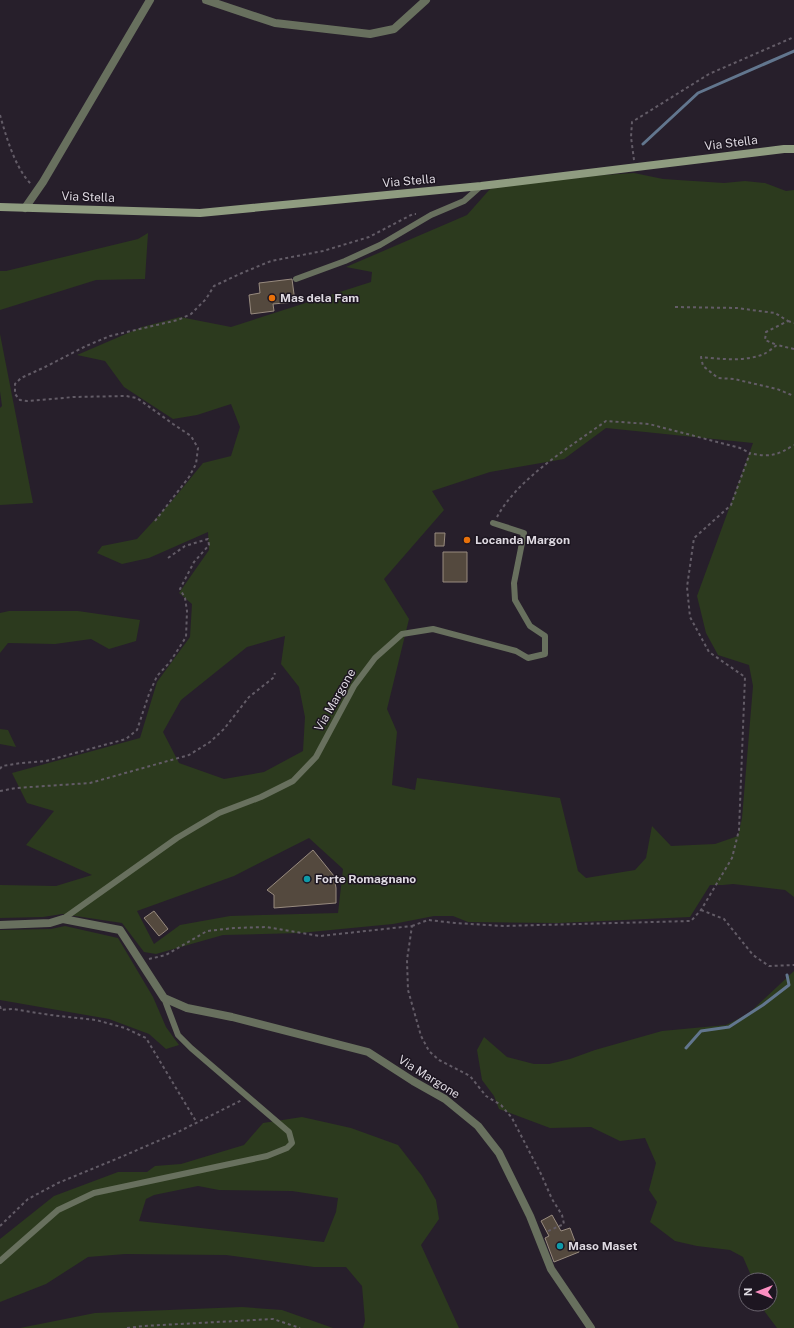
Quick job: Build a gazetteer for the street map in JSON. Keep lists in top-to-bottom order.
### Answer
{
  "streets": {
    "main road": ["Via Stella"],
    "street": ["Via Margone"]
  },
  "places": [
    "Mas dela Fam",
    "Locanda Margon",
    "Forte Romagnano",
    "Maso Maset"
  ],
  "north": "left"
}
